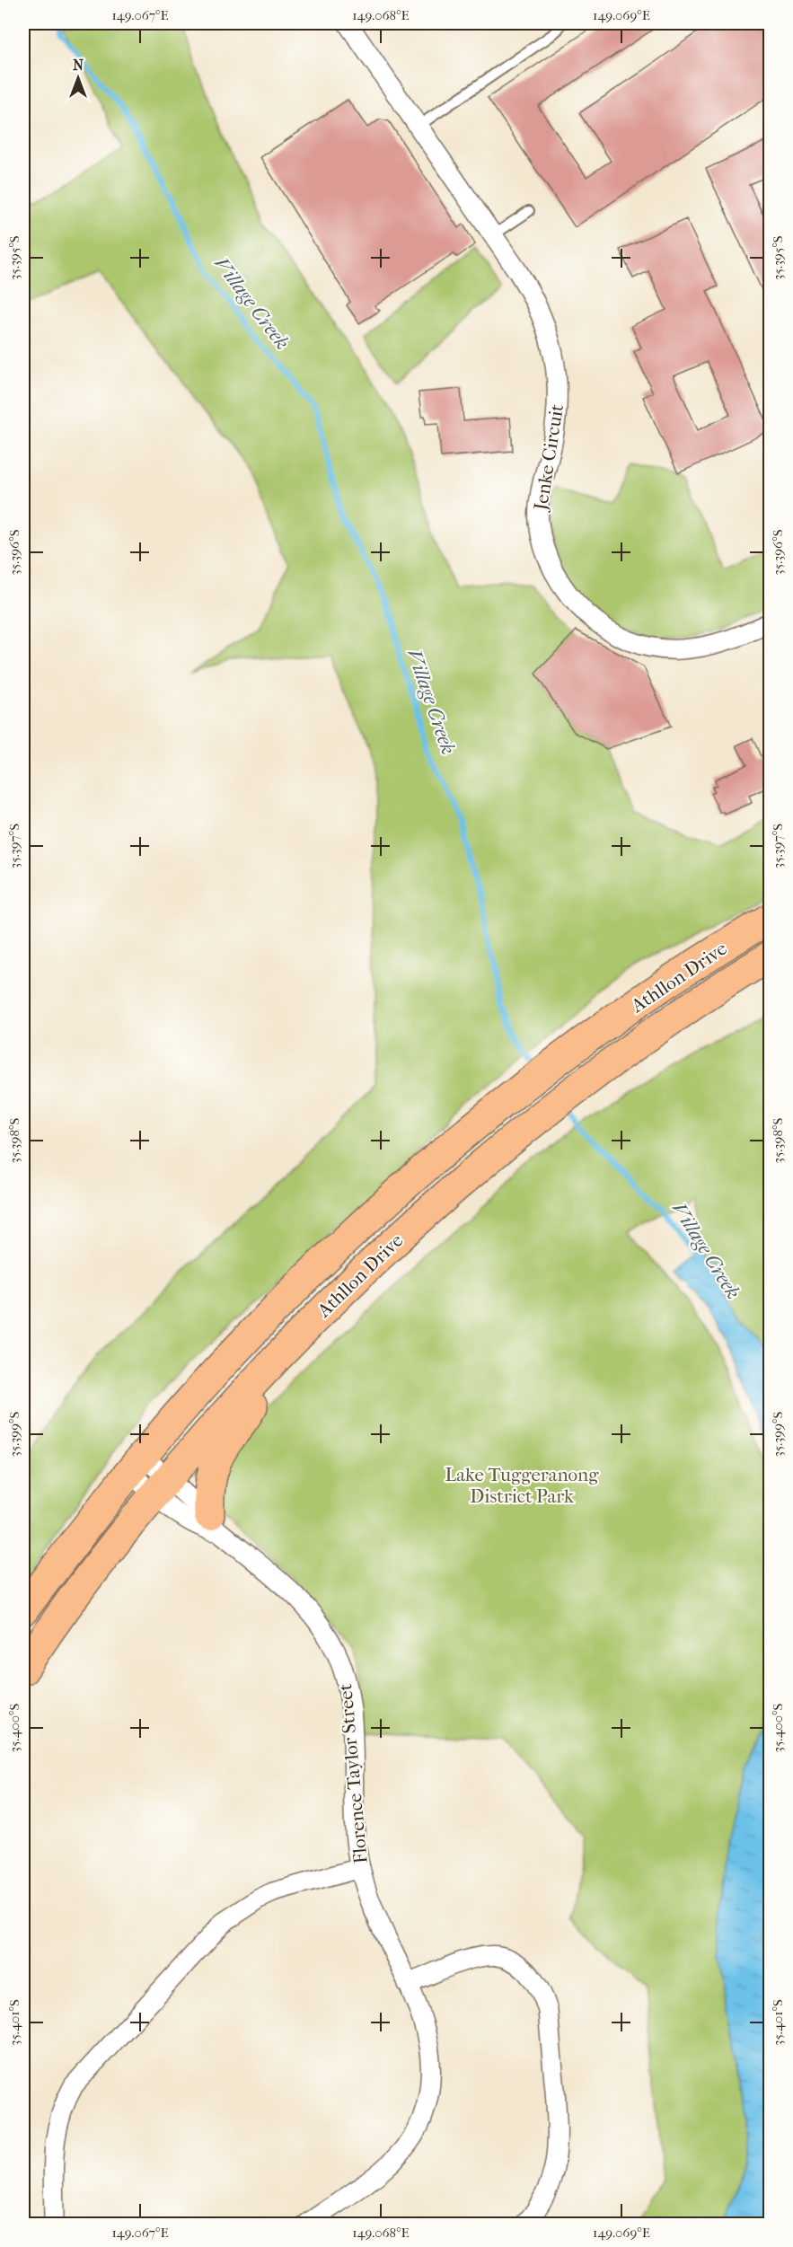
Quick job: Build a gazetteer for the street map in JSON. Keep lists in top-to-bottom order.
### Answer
{
  "streets": {
    "main road": ["Athllon Drive"],
    "street": ["Jenke Circuit", "Florence Taylor Street"]
  },
  "crossings": [
    ["Athllon Drive", "Florence Taylor Street"]
  ],
  "water": ["Village Creek"],
  "parks": ["Lake Tuggeranong District Park"],
  "north": "top",
  "coordinates": [
    "149.067°E",
    "149.068°E",
    "149.069°E",
    "35.395°S",
    "35.396°S",
    "35.397°S",
    "35.398°S",
    "35.399°S",
    "35.400°S",
    "35.401°S"
  ]
}
